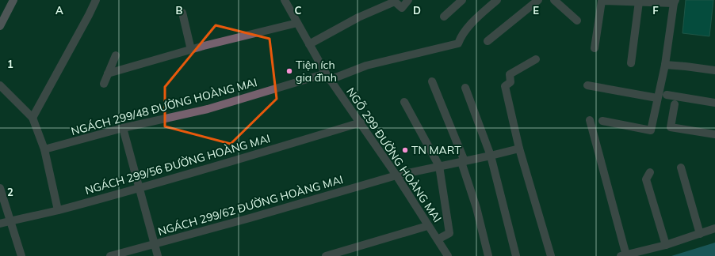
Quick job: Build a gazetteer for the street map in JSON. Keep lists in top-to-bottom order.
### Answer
{
  "streets": {
    "street": [
      "NGÁCH 299/48 ĐƯỜNG HOÀNG MAI",
      "NGÕ 299 ĐƯỜNG HOÀNG MAI",
      "NGÁCH 299/56 ĐƯỜNG HOÀNG MAI",
      "NGÁCH 299/62 ĐƯỜNG HOÀNG MAI"
    ]
  },
  "crossings": [
    ["NGÁCH 299/48 ĐƯỜNG HOÀNG MAI", "NGÕ 299 ĐƯỜNG HOÀNG MAI"],
    ["NGÕ 299 ĐƯỜNG HOÀNG MAI", "NGÁCH 299/56 ĐƯỜNG HOÀNG MAI"],
    ["NGÕ 299 ĐƯỜNG HOÀNG MAI", "NGÁCH 299/62 ĐƯỜNG HOÀNG MAI"]
  ],
  "places": ["Tiện ích gia đình", "TN MART"],
  "grid": {
    "columns": [
      "A",
      "B",
      "C",
      "D",
      "E",
      "F"
    ],
    "rows": ["1", "2"]
  }
}
